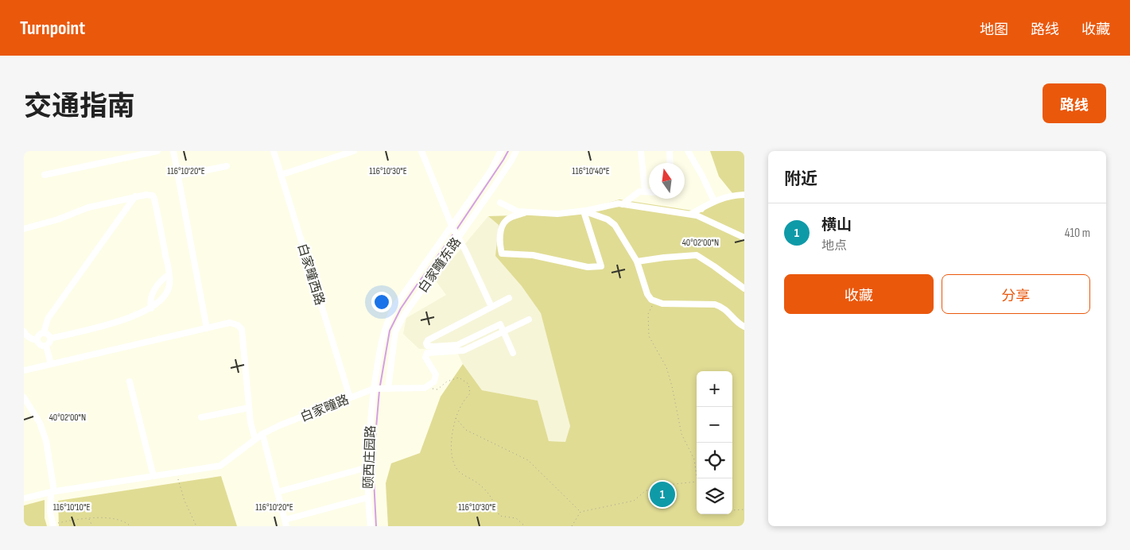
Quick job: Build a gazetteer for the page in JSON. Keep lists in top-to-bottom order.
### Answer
{
  "streets": {
    "street": [
      "白家疃东路",
      "白家疃西路",
      "白家疃路",
      "颐西庄园路"
    ]
  },
  "crossings": [
    ["白家疃东路", "白家疃路"],
    ["白家疃东路", "颐西庄园路"],
    ["白家疃西路", "白家疃路"],
    ["白家疃路", "颐西庄园路"]
  ],
  "north": "top",
  "page": {
    "header": "Turnpoint",
    "nav": ["地图", "路线", "收藏"],
    "title": "交通指南",
    "buttons": [
      "路线",
      ["收藏", "分享"]
    ],
    "heading": "附近",
    "list": [
      {
        "mark": "1",
        "name": "横山",
        "note": "地点",
        "value": "410 m"
      }
    ],
    "map_buttons": ["+", "−"],
    "pins": "1"
  },
  "coordinates": [
    "116°10'20\"E",
    "116°10'30\"E",
    "116°10'40\"E",
    "40°02'00\"N",
    "116°10'10\"E"
  ]
}
